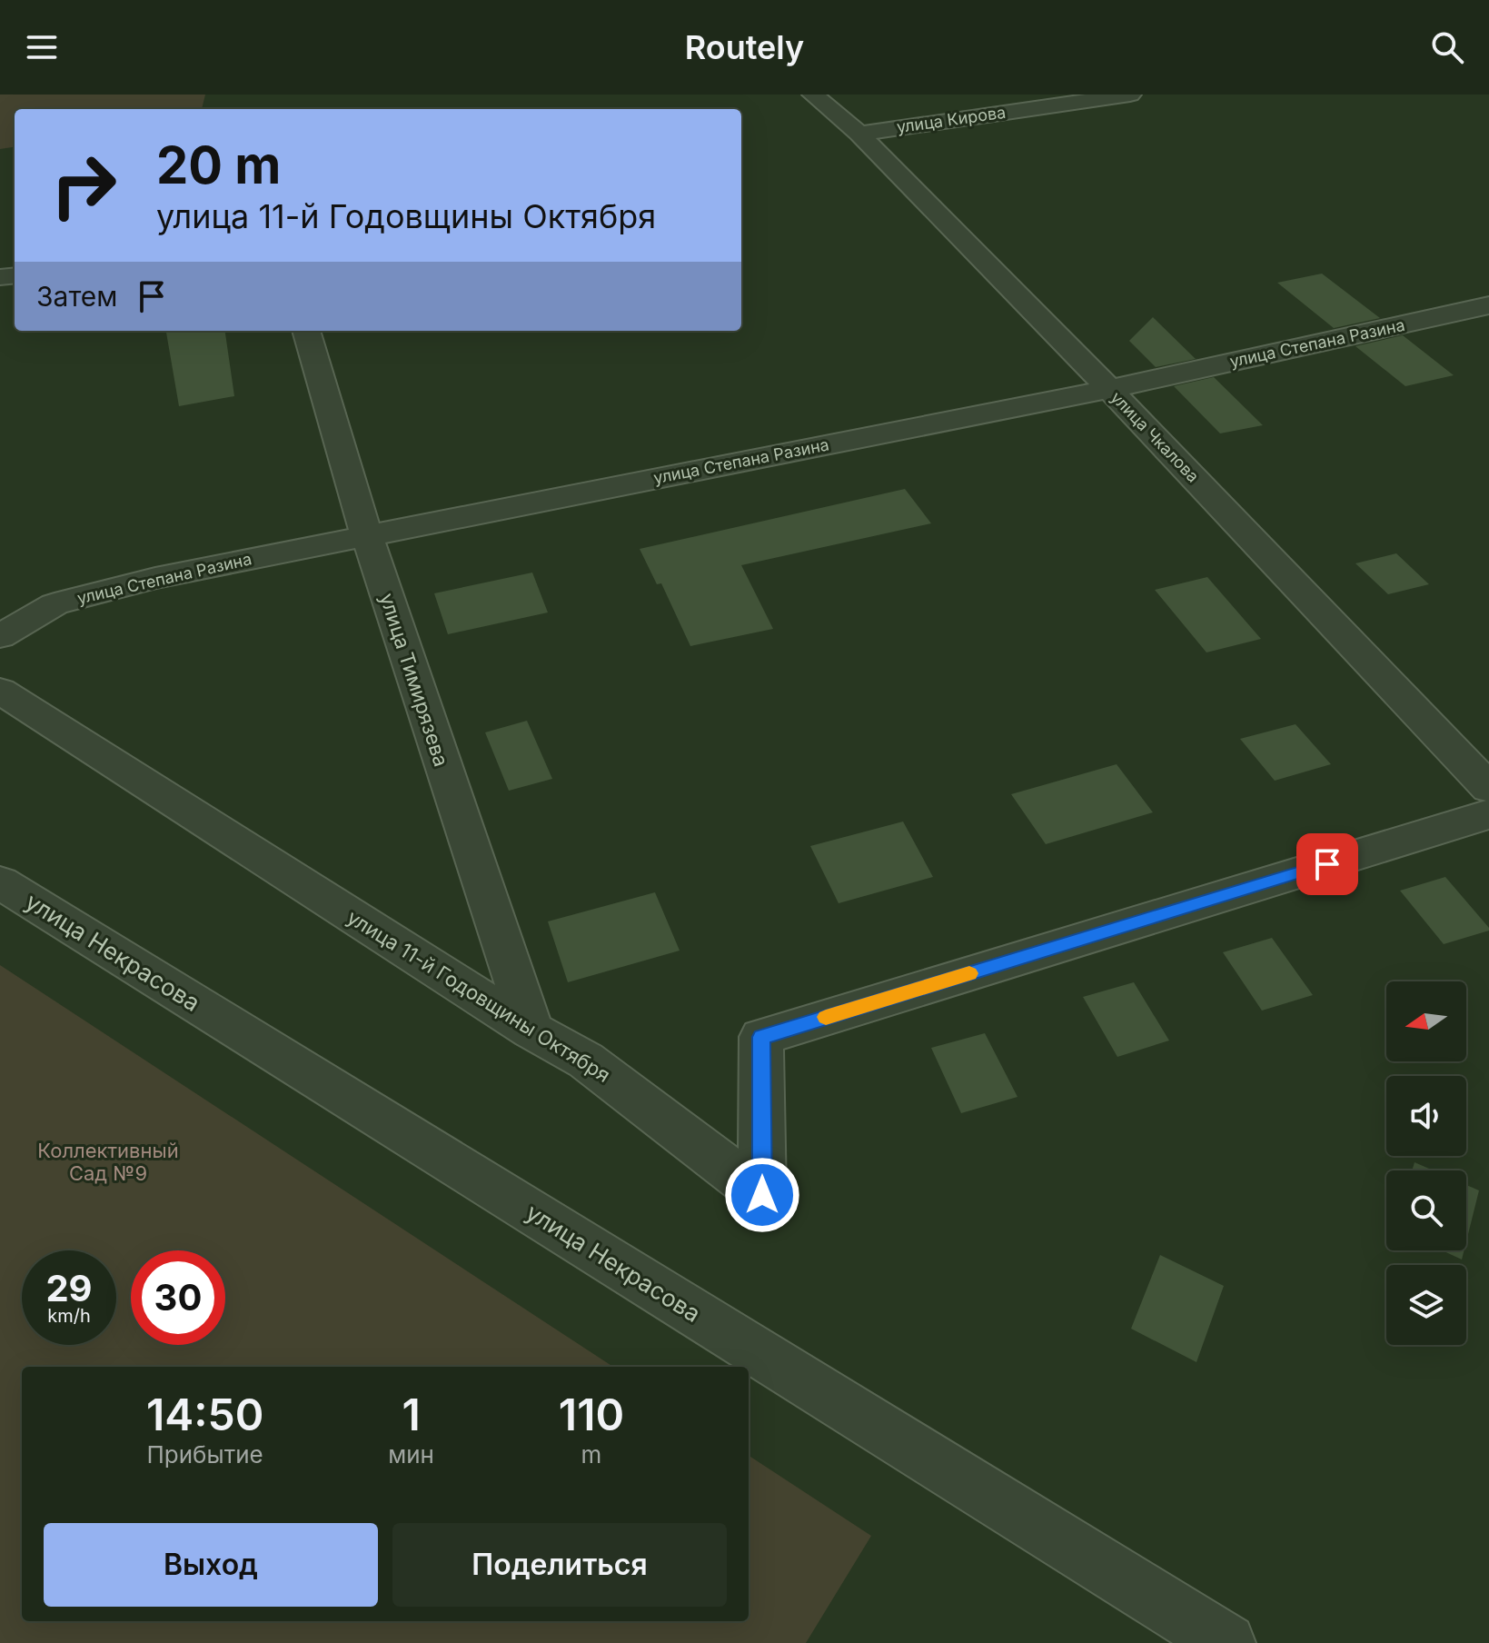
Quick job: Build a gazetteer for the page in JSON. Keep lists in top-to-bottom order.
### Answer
{
  "streets": {
    "street": [
      "улица Кирова",
      "улица Степана Разина",
      "улица Чкалова",
      "улица Тимирязева",
      "улица Некрасова",
      "улица 11-й Годовщины Октября"
    ]
  },
  "crossings": [
    ["улица Кирова", "улица Чкалова"],
    ["улица Степана Разина", "улица Чкалова"],
    ["улица Степана Разина", "улица Тимирязева"],
    ["улица Тимирязева", "улица 11-й Годовщины Октября"]
  ],
  "parks": ["Коллективный Сад №9"],
  "north": "left",
  "page": {
    "header": "Routely",
    "turn": ["20 m", "улица 11-й Годовщины Октября"],
    "then": "Затем",
    "speed": "29 km/h",
    "limit": "30",
    "eta": [
      "14:50",
      "Прибытие",
      "1",
      "мин",
      "110",
      "m"
    ],
    "buttons": ["Выход", "Поделиться"]
  }
}
